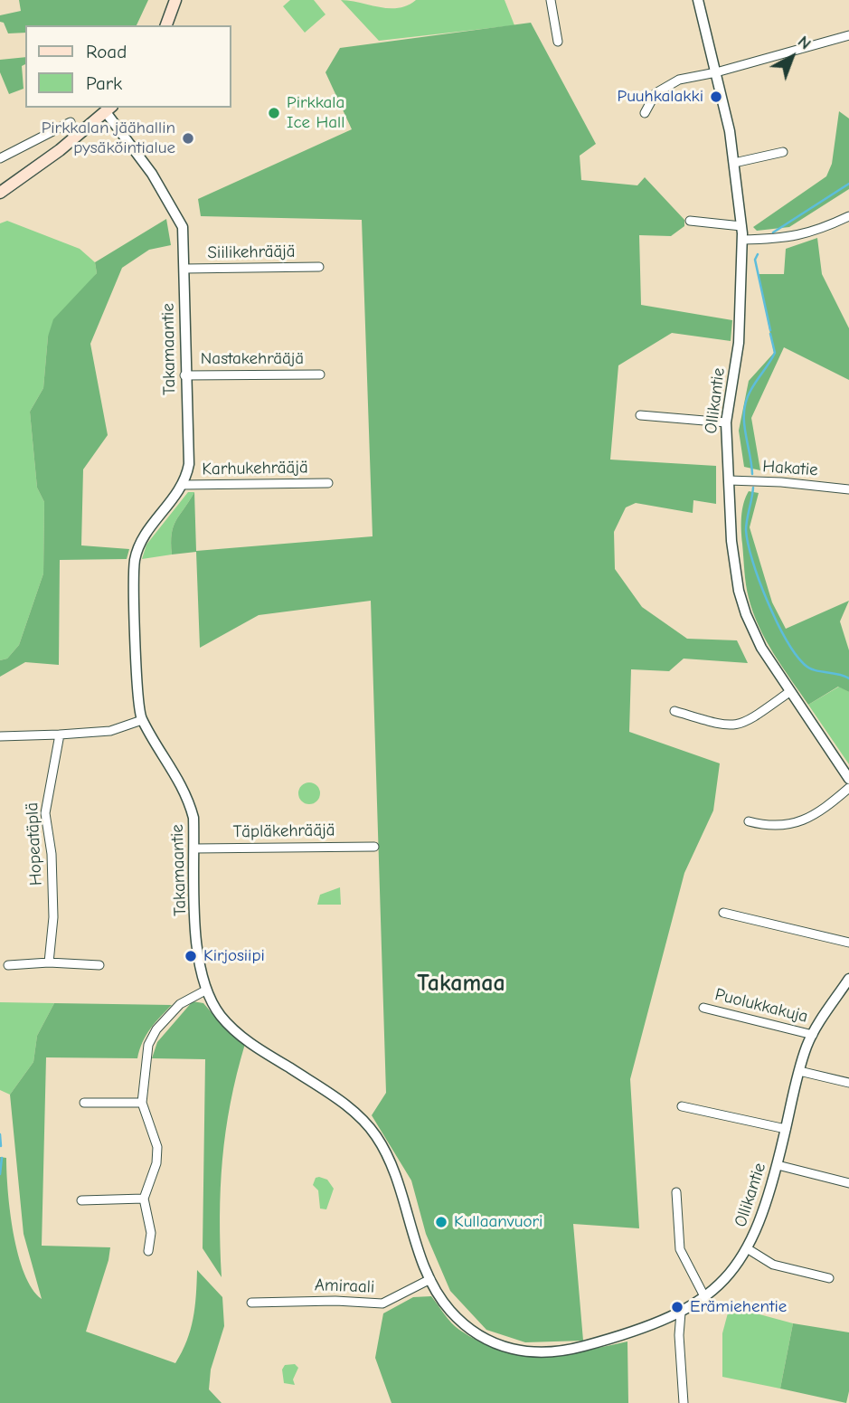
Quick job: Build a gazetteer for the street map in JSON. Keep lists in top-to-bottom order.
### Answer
{
  "streets": {
    "street": [
      "Siilikehrääjä",
      "Takamaantie",
      "Nastakehrääjä",
      "Ollikantie",
      "Karhukehrääjä",
      "Hakatie",
      "Täpläkehrääjä",
      "Hopeatäplä",
      "Puolukkakuja",
      "Amiraali"
    ]
  },
  "crossings": [
    ["Siilikehrääjä", "Takamaantie"],
    ["Takamaantie", "Nastakehrääjä"],
    ["Takamaantie", "Ollikantie"],
    ["Takamaantie", "Karhukehrääjä"],
    ["Takamaantie", "Täpläkehrääjä"],
    ["Takamaantie", "Amiraali"],
    ["Ollikantie", "Hakatie"],
    ["Ollikantie", "Puolukkakuja"]
  ],
  "districts": ["Takamaa"],
  "places": [
    "Puuhkalakki",
    "Pirkkala Ice Hall",
    "Pirkkalan jäähallin pysäköintialue",
    "Kirjosiipi",
    "Kullaanvuori",
    "Erämiehentie"
  ],
  "legend": ["Road", "Park"],
  "north": "top right"
}
